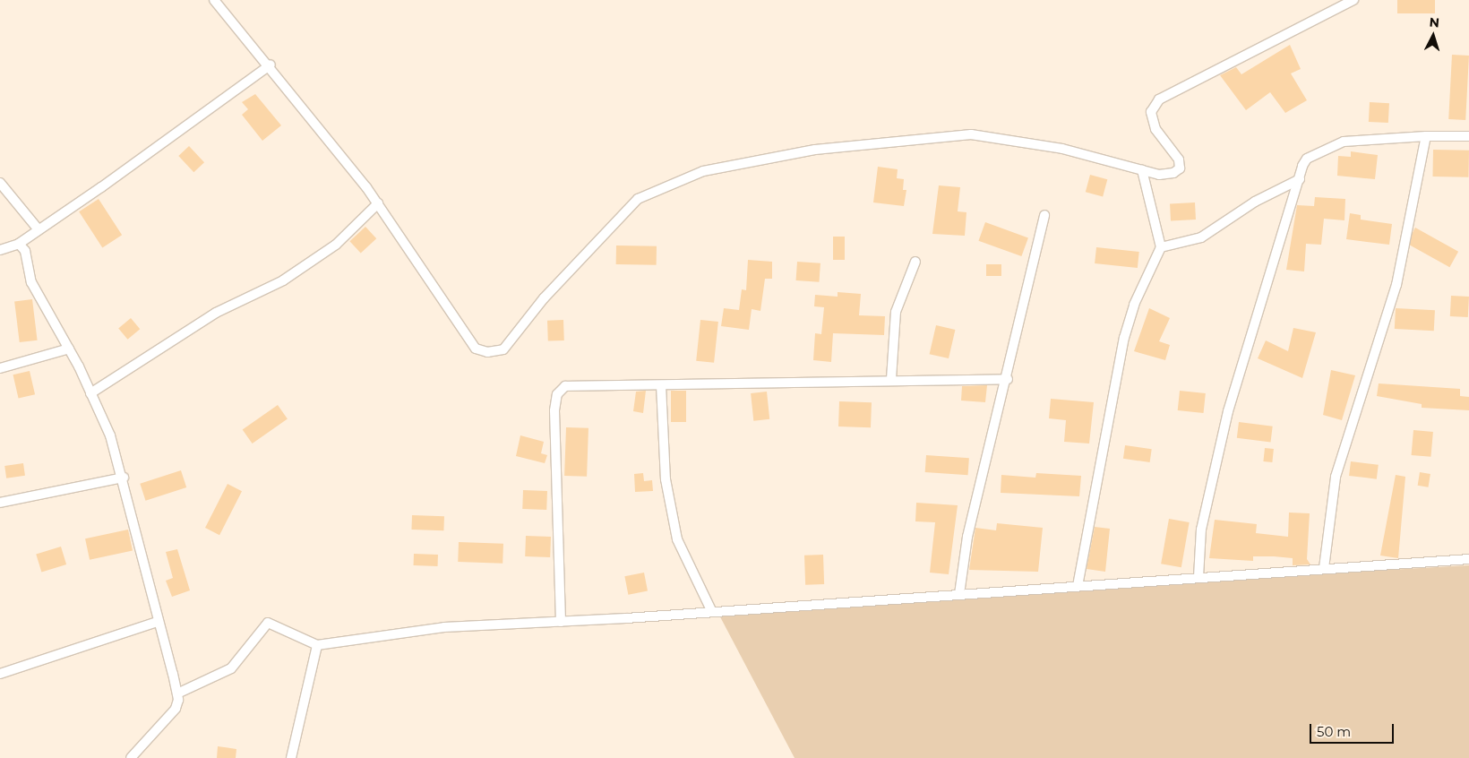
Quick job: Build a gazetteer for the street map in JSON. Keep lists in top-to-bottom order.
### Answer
{
  "scale_bar": "50 m",
  "north": "top"
}
